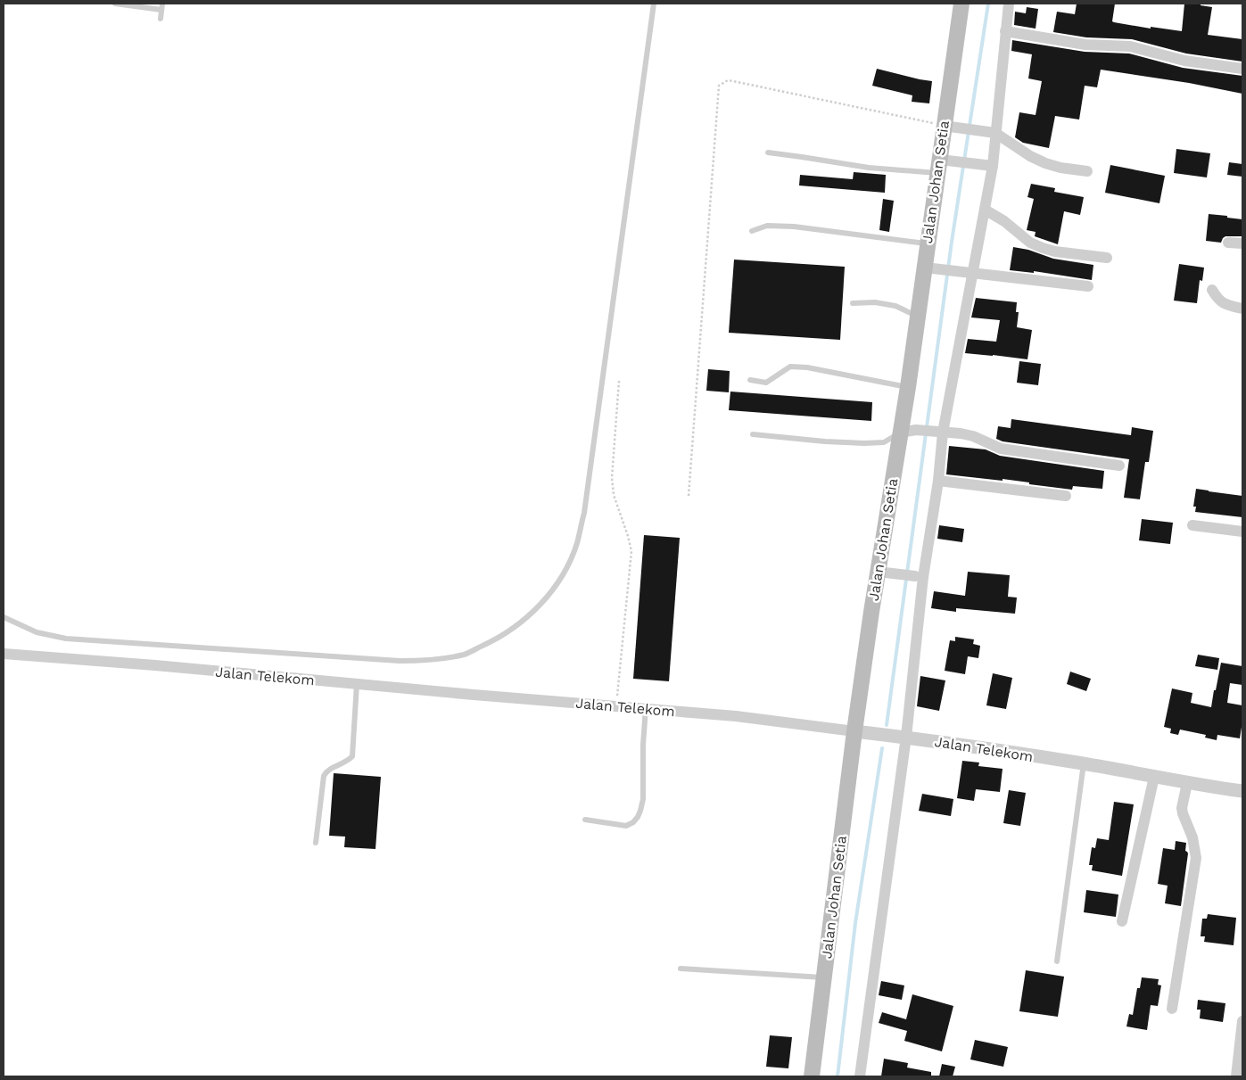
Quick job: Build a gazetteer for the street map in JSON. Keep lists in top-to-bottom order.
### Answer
{
  "streets": {
    "main road": ["Jalan Johan Setia"],
    "street": ["Jalan Telekom"]
  },
  "crossings": [
    ["Jalan Johan Setia", "Jalan Telekom"]
  ]
}
